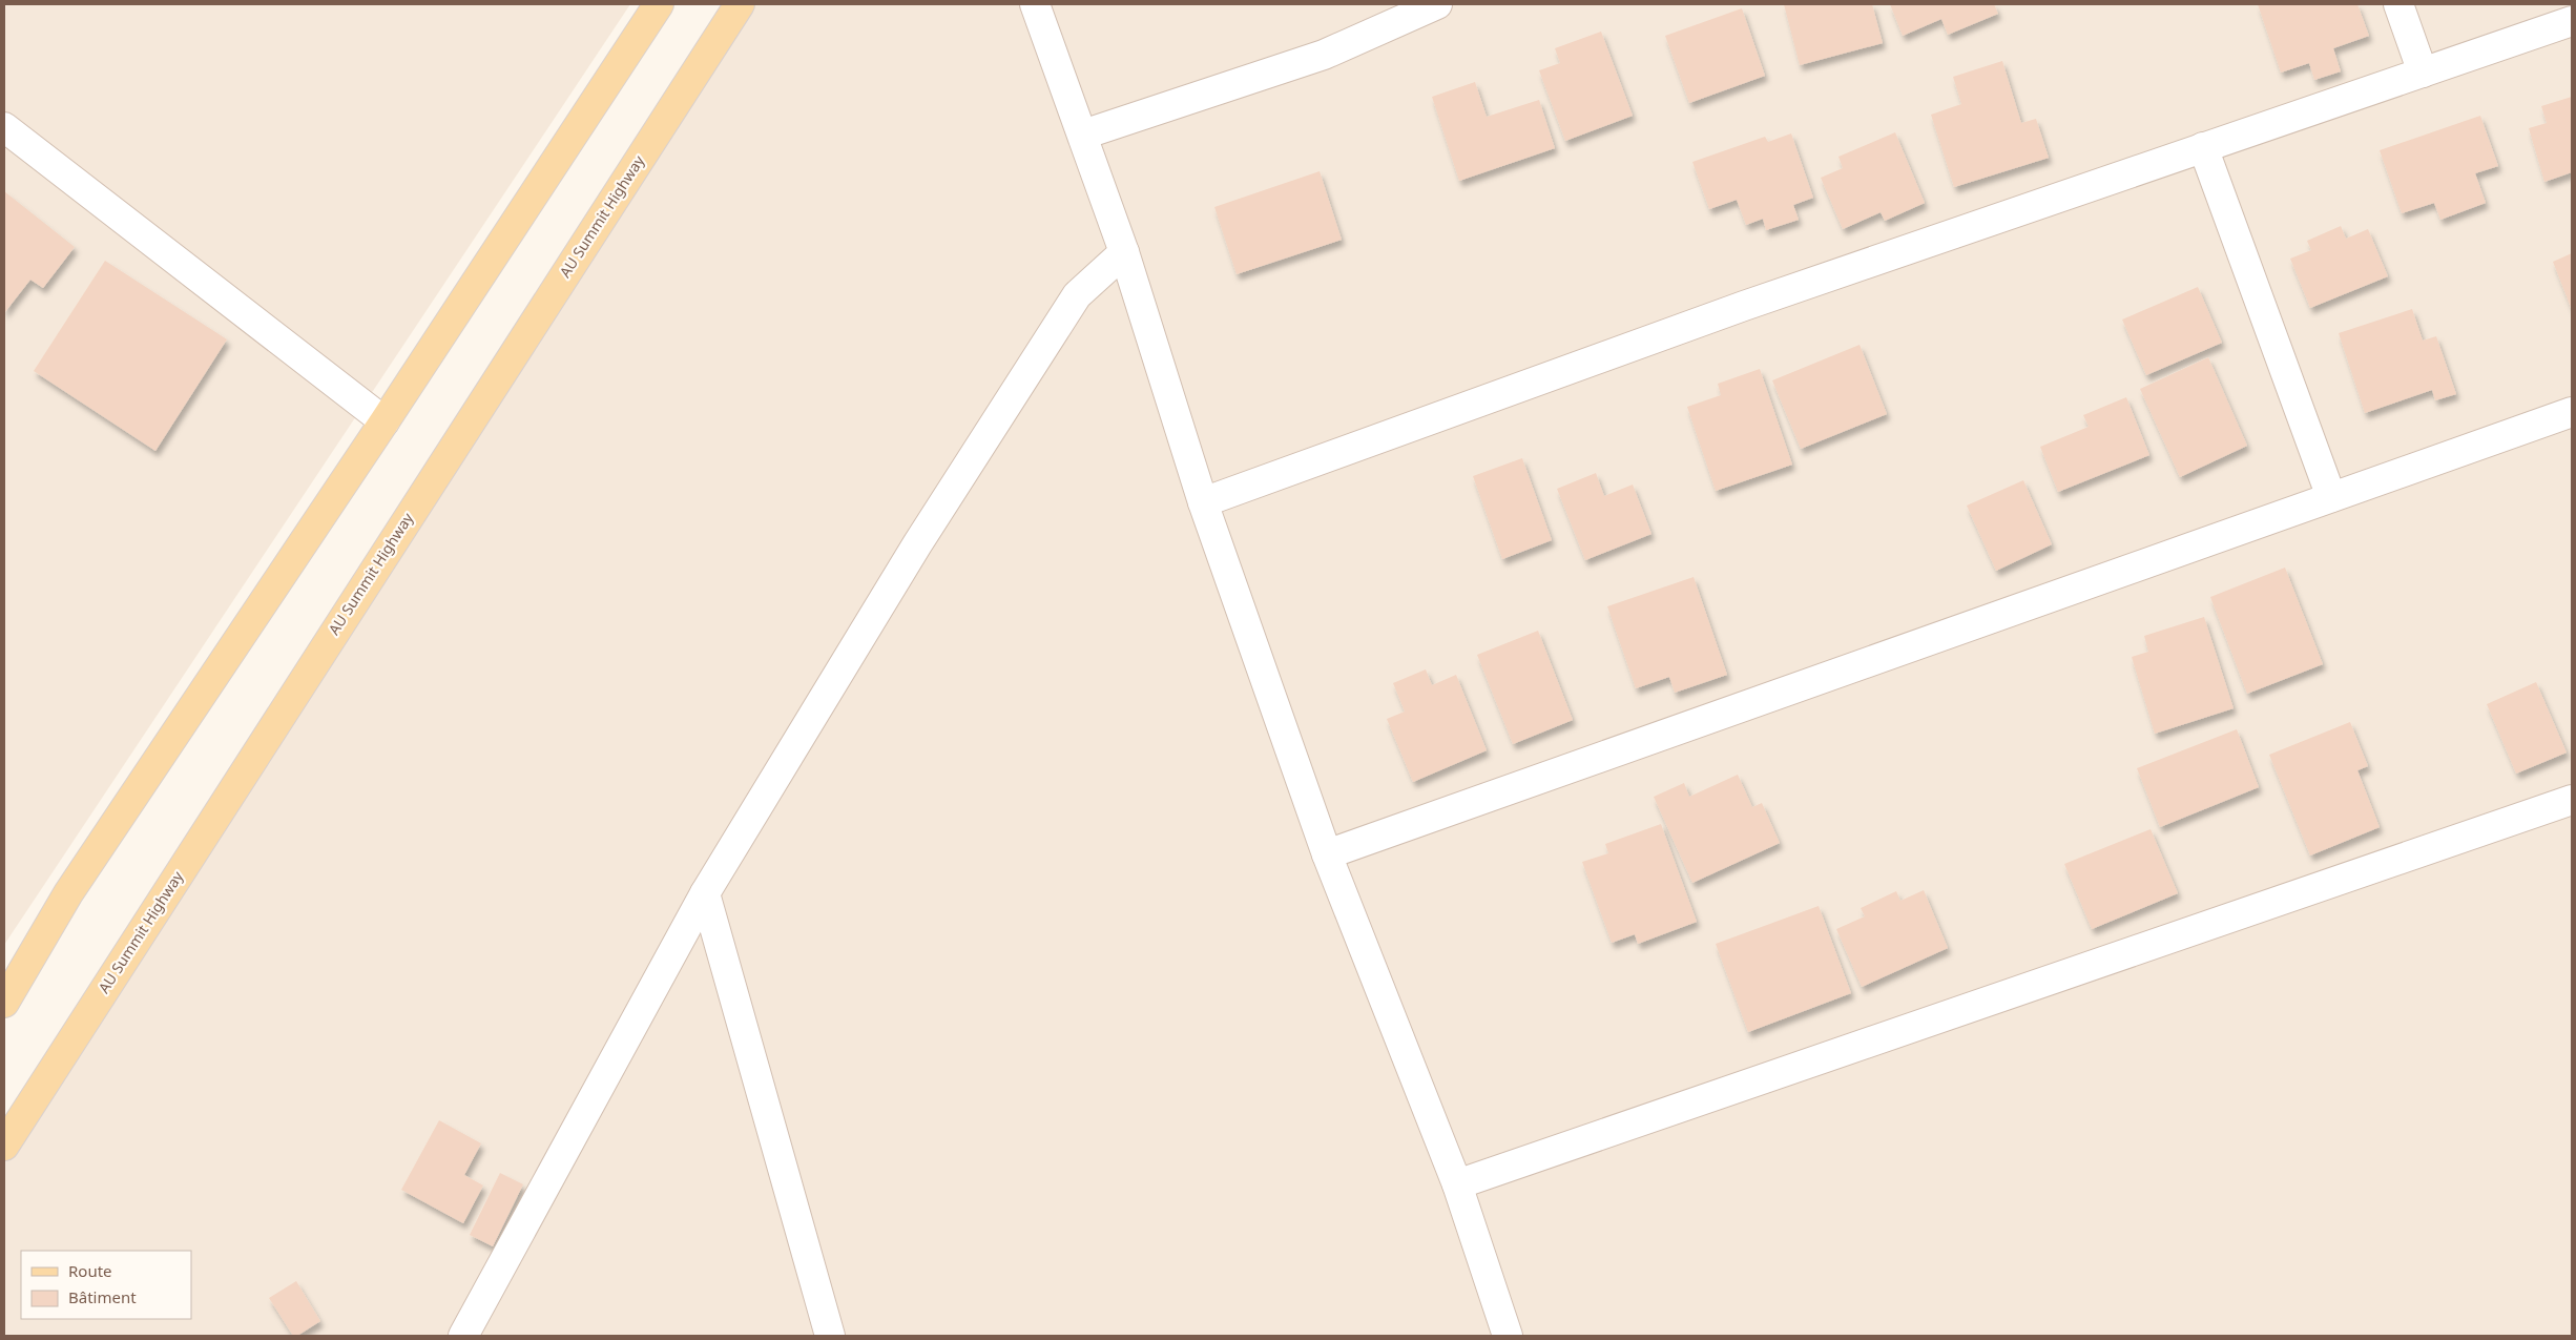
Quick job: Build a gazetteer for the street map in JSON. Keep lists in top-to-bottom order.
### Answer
{
  "streets": {
    "main road": ["AU Summit Highway"]
  },
  "legend": ["Route", "Bâtiment"]
}
